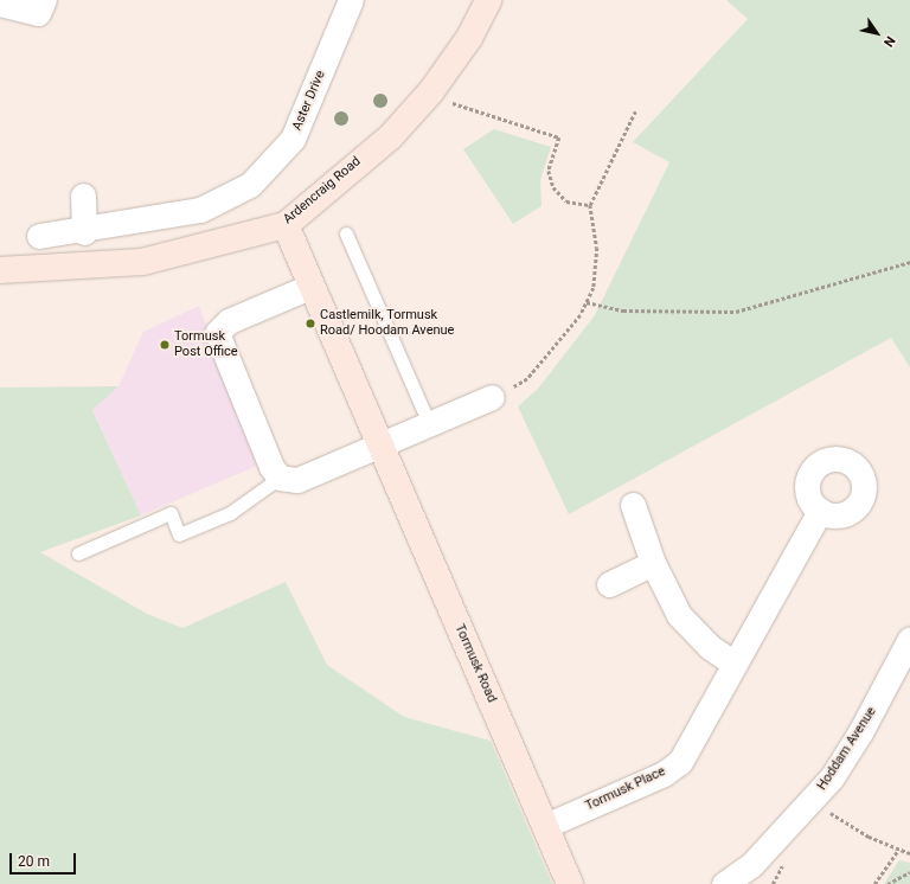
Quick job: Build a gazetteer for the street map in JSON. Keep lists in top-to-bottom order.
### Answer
{
  "streets": {
    "street": [
      "Aster Drive",
      "Ardencraig Road",
      "Tormusk Road",
      "Hoddam Avenue",
      "Tormusk Place"
    ]
  },
  "crossings": [
    ["Ardencraig Road", "Tormusk Road"],
    ["Tormusk Road", "Tormusk Place"]
  ],
  "places": ["Castlemilk, Tormusk Road/ Hoodam Avenue", "Tormusk Post Office"],
  "scale_bar": "20 m",
  "north": "bottom right"
}
